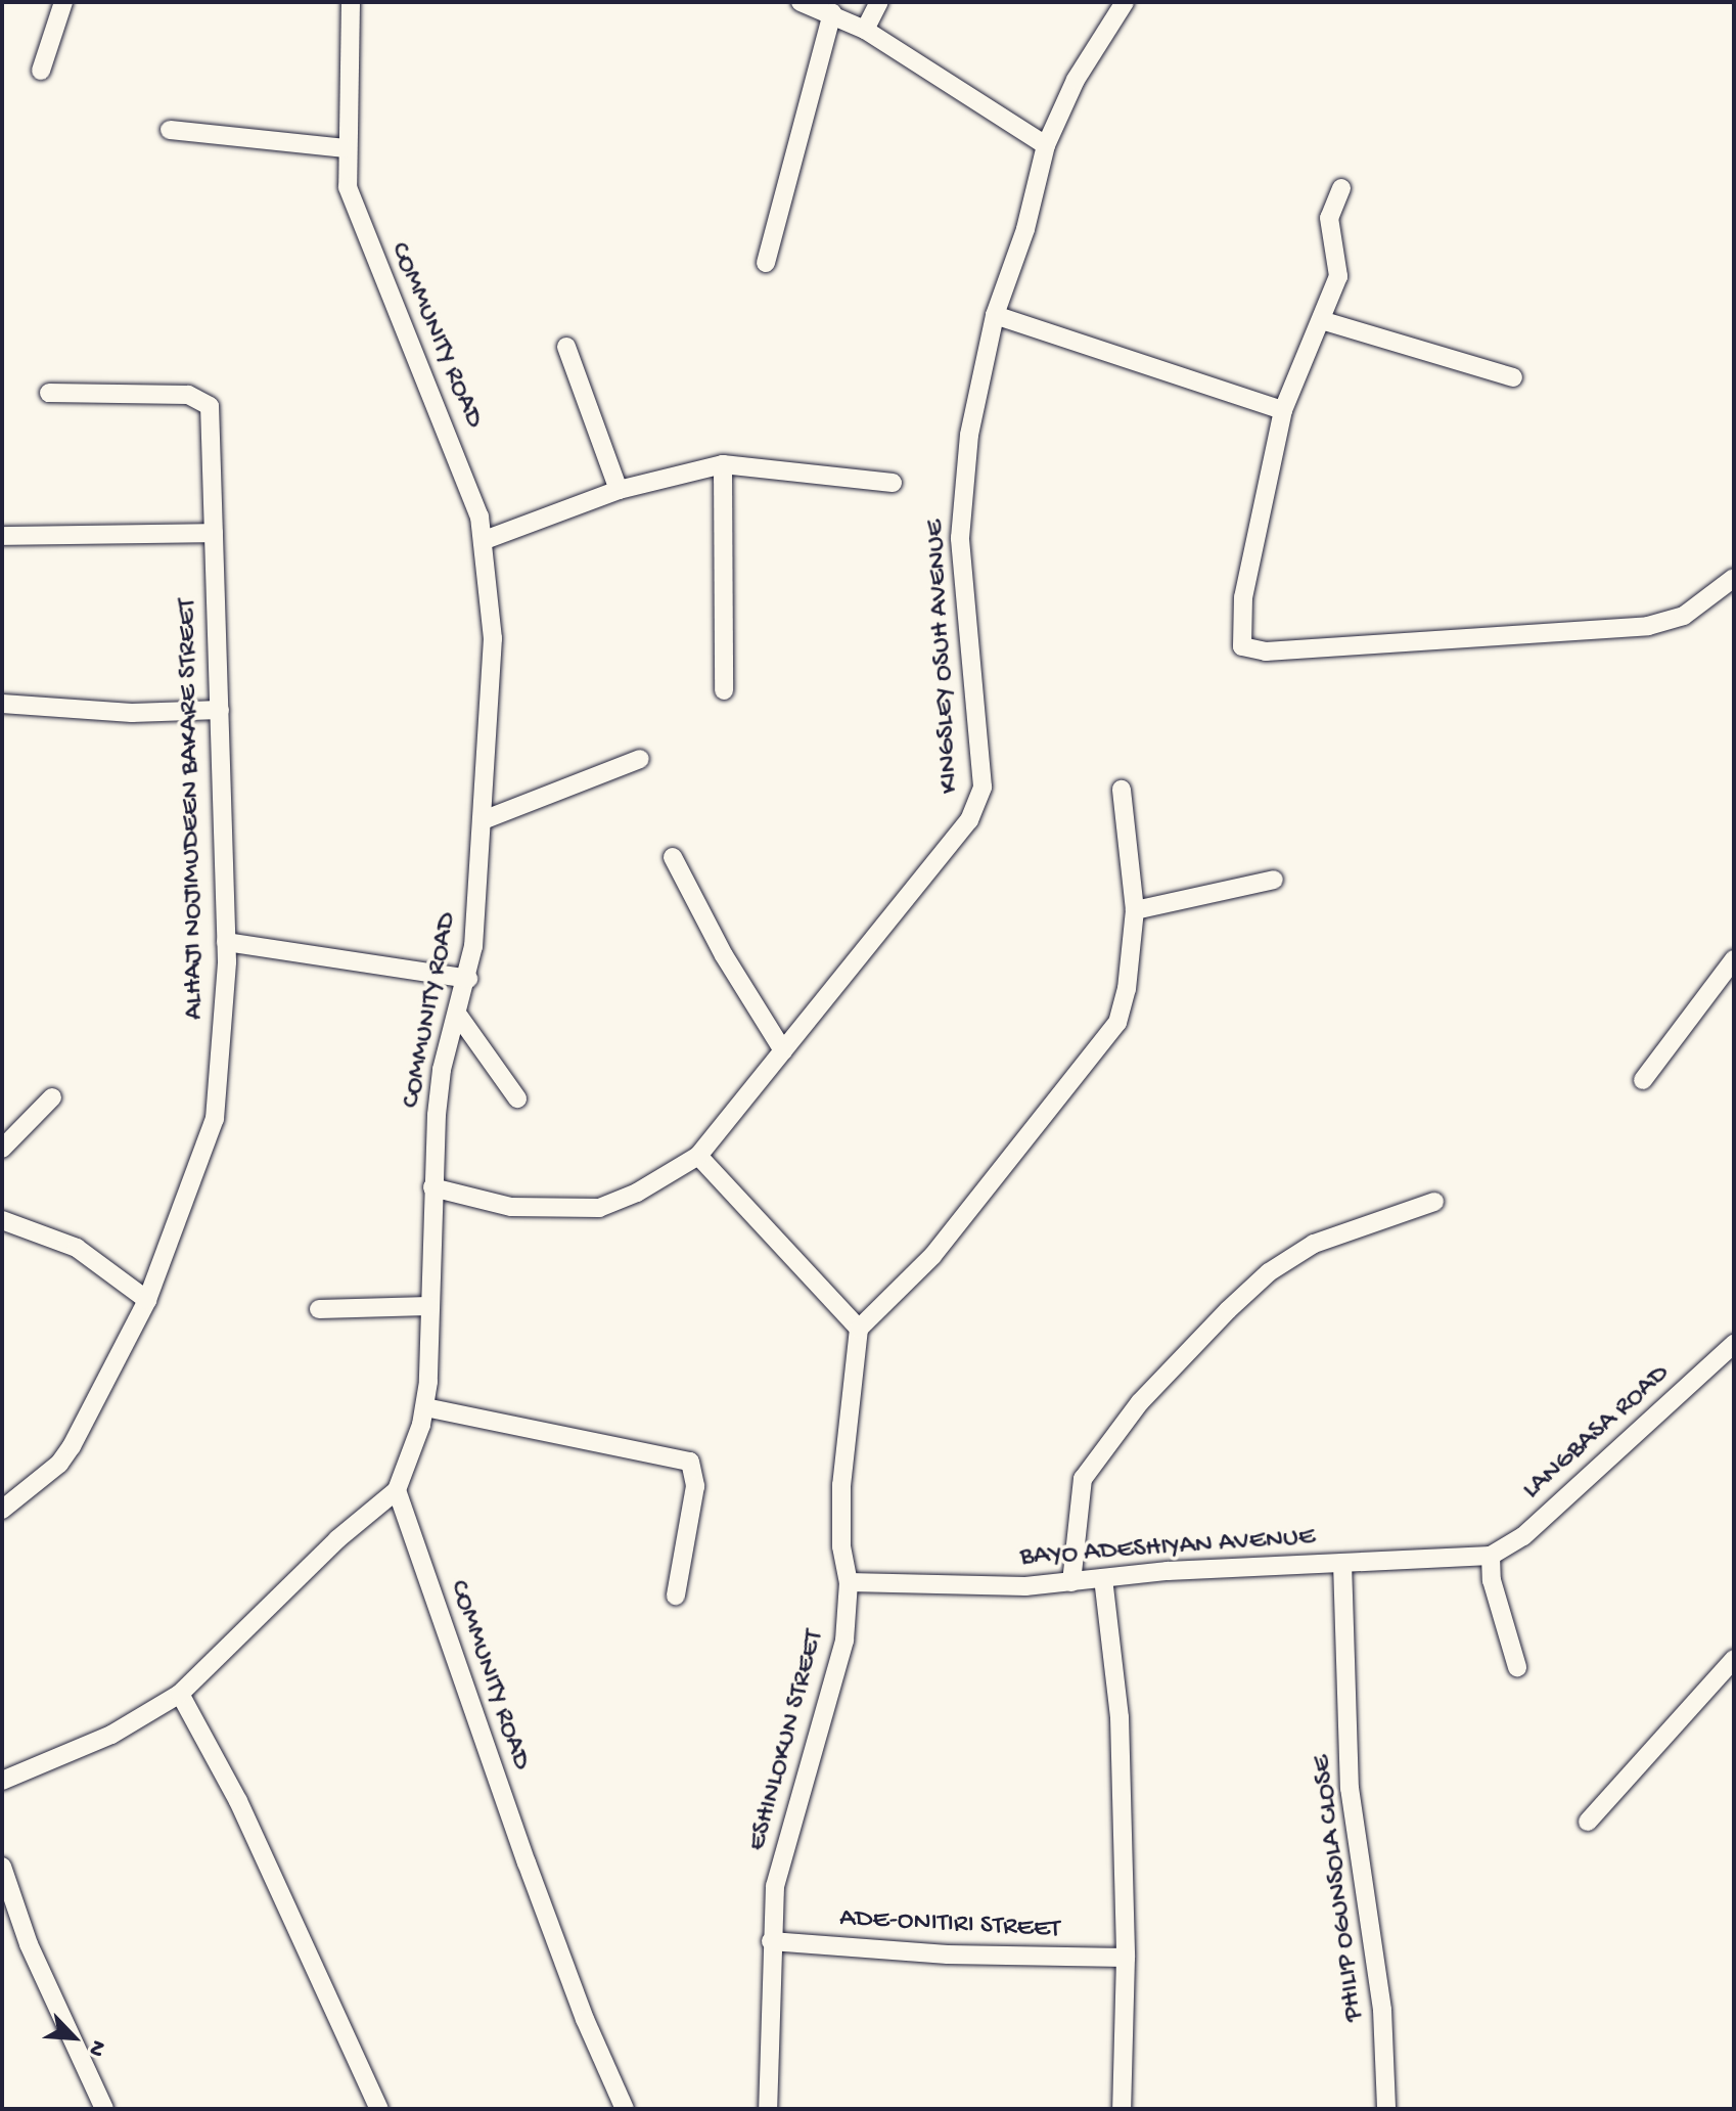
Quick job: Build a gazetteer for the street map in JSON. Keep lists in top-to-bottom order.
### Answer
{
  "streets": {
    "street": [
      "COMMUNITY ROAD",
      "KINGSLEY OSUH AVENUE",
      "ALHAJI NOJIMUDEEN BAKARE STREET",
      "LANGBASA ROAD",
      "BAYO ADESHIYAN AVENUE",
      "ESHINLOKUN STREET",
      "PHILIP OGUNSOLA CLOSE",
      "ADE-ONITIRI STREET"
    ]
  },
  "crossings": [
    ["COMMUNITY ROAD", "KINGSLEY OSUH AVENUE"],
    ["LANGBASA ROAD", "BAYO ADESHIYAN AVENUE"],
    ["BAYO ADESHIYAN AVENUE", "ESHINLOKUN STREET"],
    ["BAYO ADESHIYAN AVENUE", "PHILIP OGUNSOLA CLOSE"],
    ["ESHINLOKUN STREET", "ADE-ONITIRI STREET"]
  ],
  "north": "bottom right"
}
